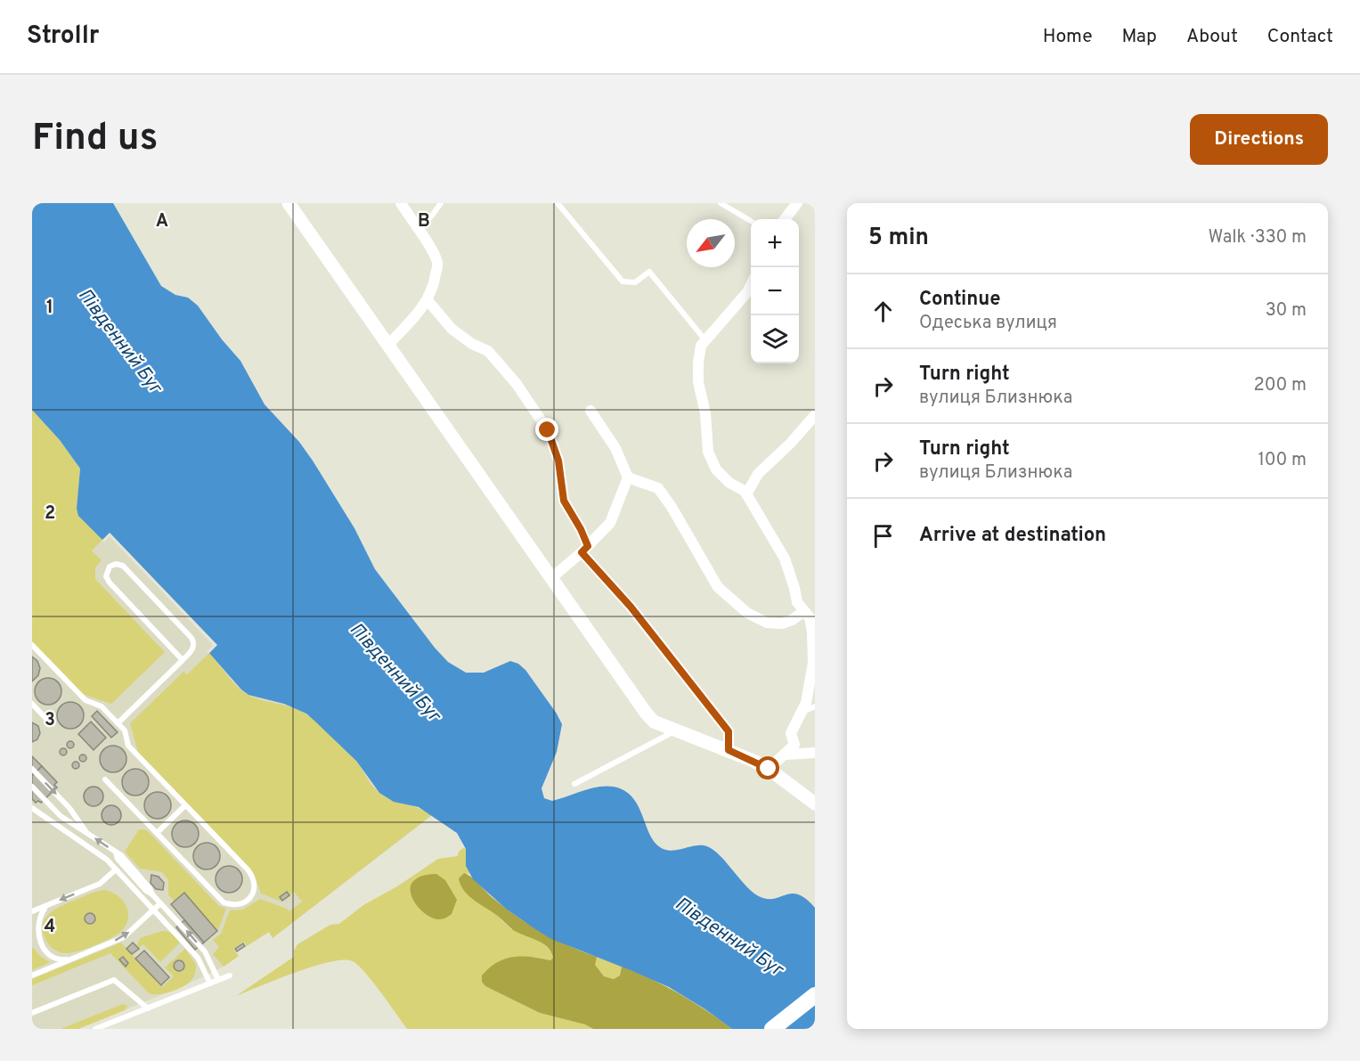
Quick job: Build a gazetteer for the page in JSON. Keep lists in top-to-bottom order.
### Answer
{
  "water": ["Південний Буг"],
  "north": "bottom left",
  "page": {
    "header": "Strollr",
    "nav": [
      "Home",
      "Map",
      "About",
      "Contact"
    ],
    "buttons": "Directions",
    "title": "Find us",
    "heading": ["5 min", "Walk · 330 m"],
    "map_buttons": ["+", "−"],
    "list": [
      ["Continue", "Одеська вулиця", "30 m"],
      ["Turn right", "вулиця Близнюка", "200 m"],
      ["Turn right", "вулиця Близнюка", "100 m"],
      "Arrive at destination"
    ]
  },
  "grid": {
    "columns": ["A", "B"],
    "rows": [
      "1",
      "2",
      "3",
      "4"
    ]
  }
}
